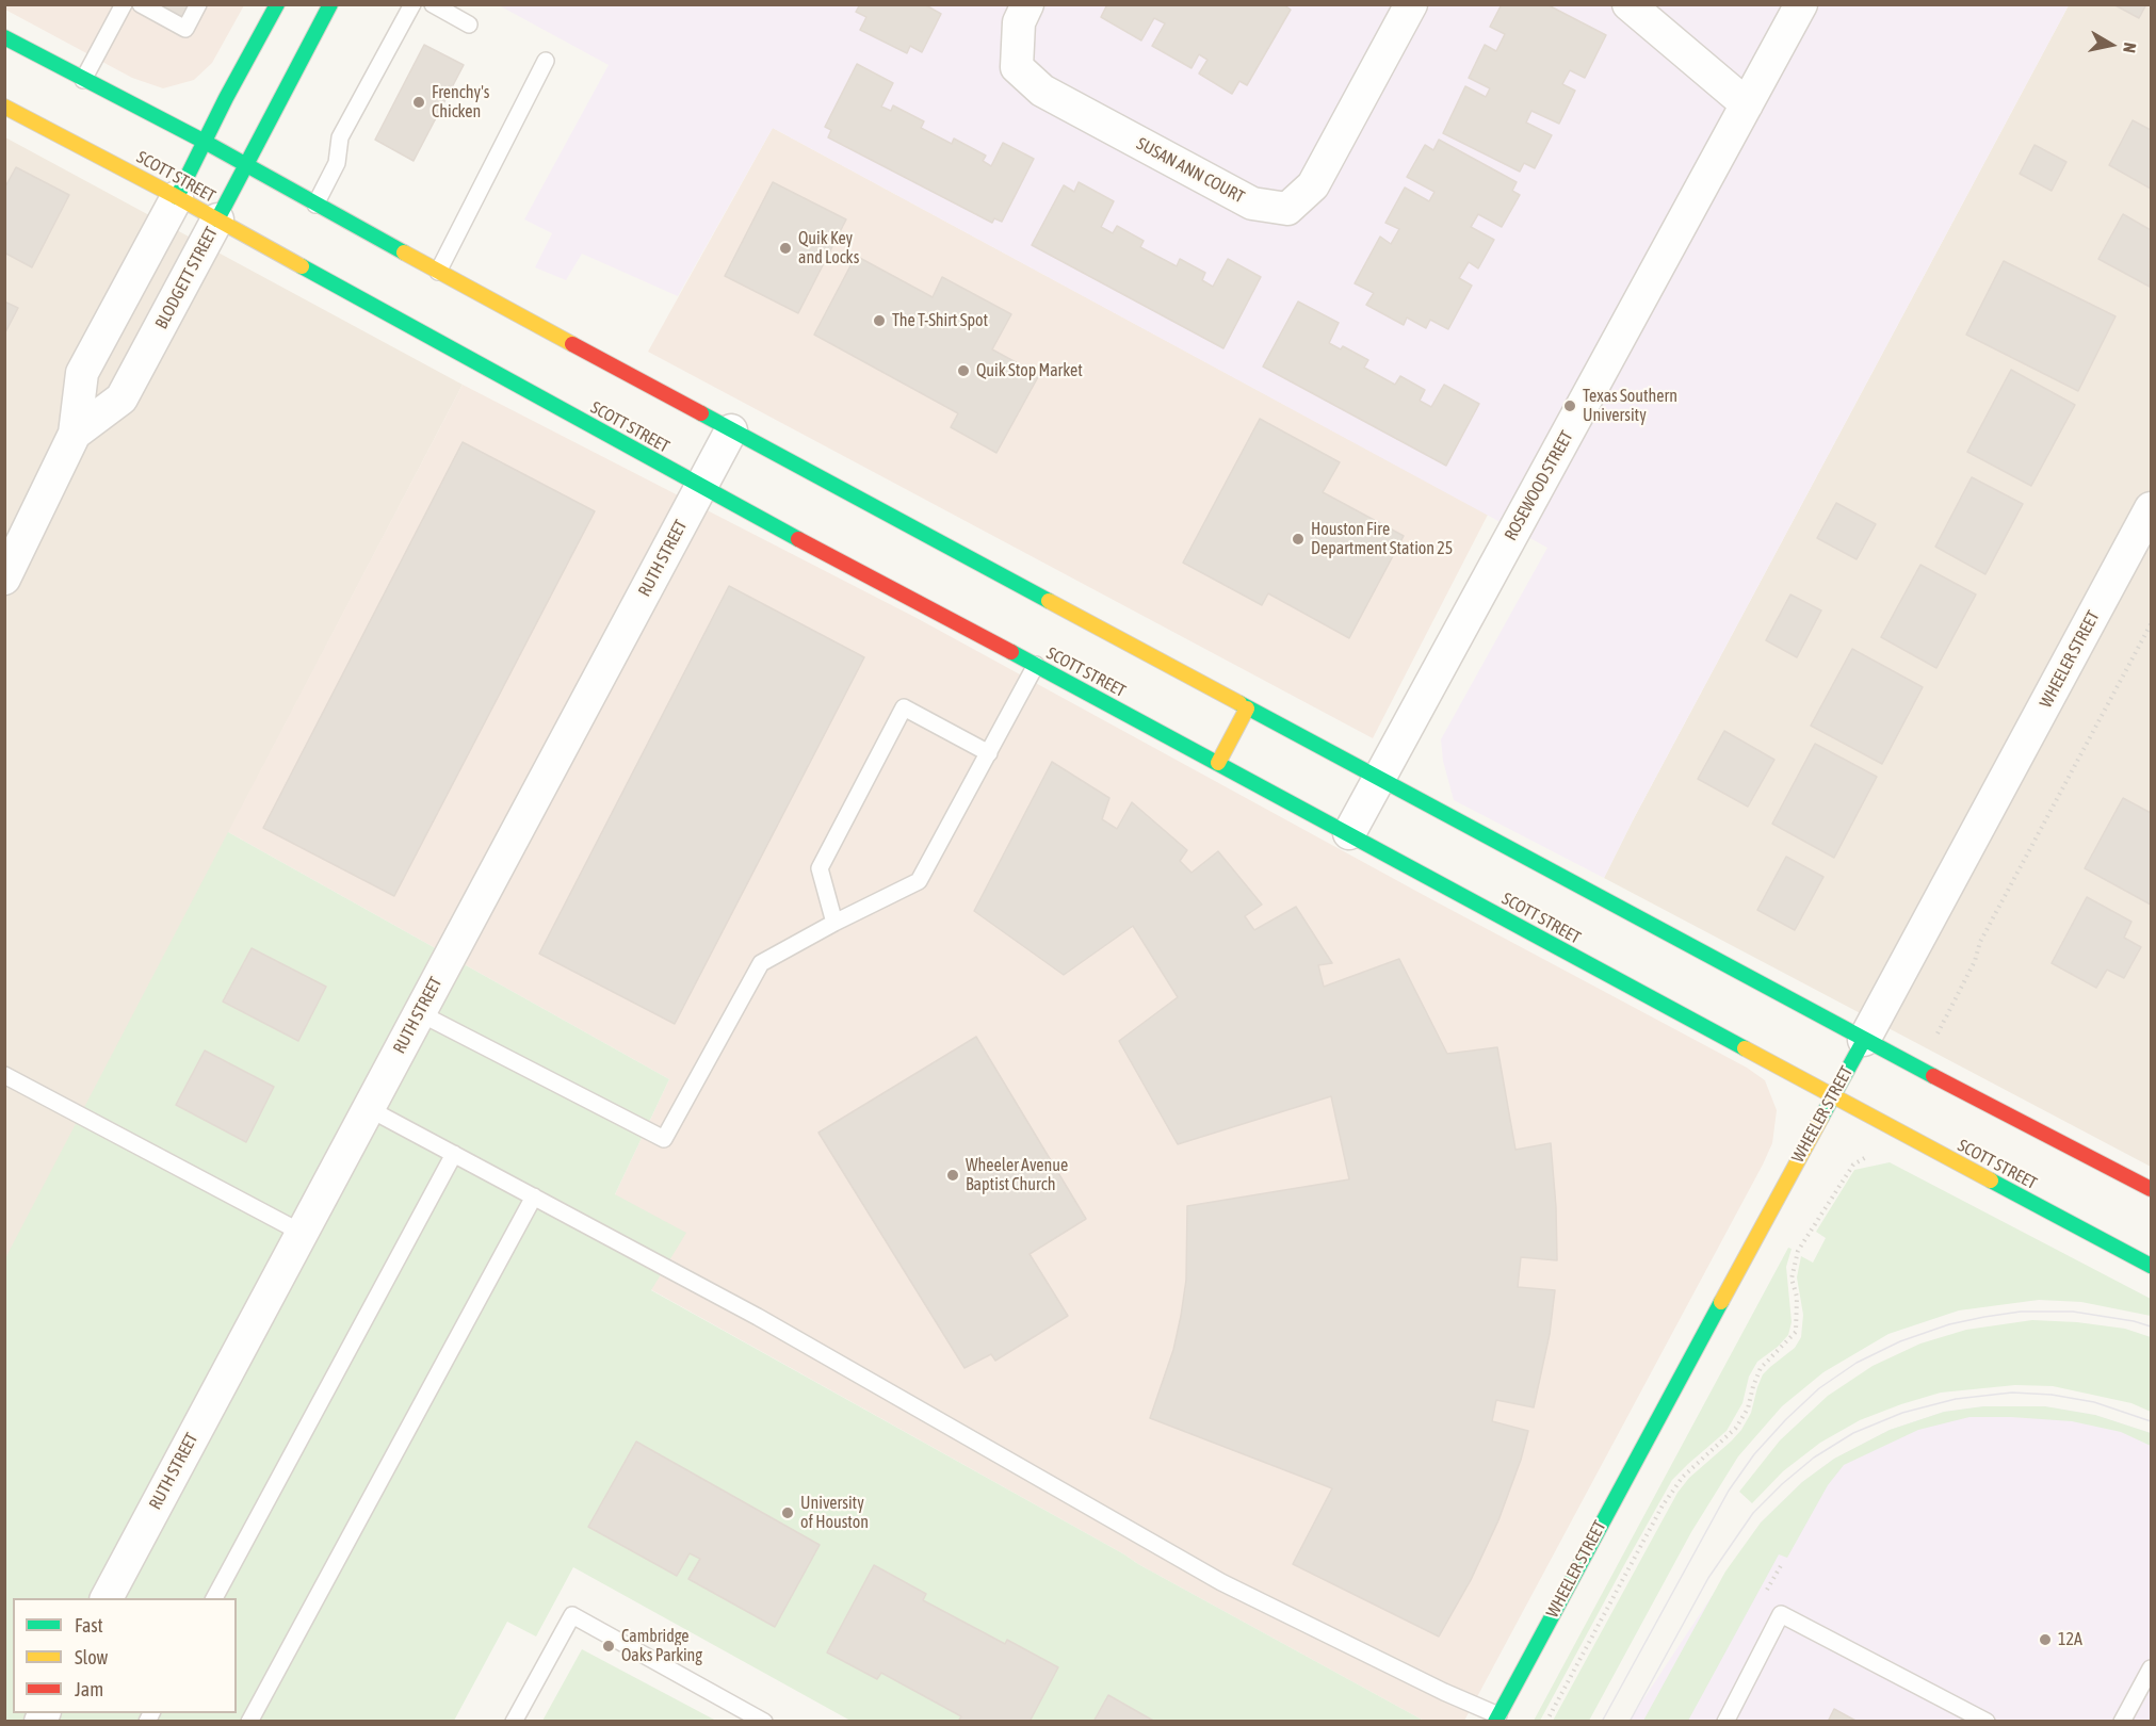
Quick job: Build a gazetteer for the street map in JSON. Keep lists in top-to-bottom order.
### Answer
{
  "streets": {
    "main road": ["SCOTT STREET", "BLODGETT STREET", "WHEELER STREET"],
    "street": ["SUSAN ANN COURT", "ROSEWOOD STREET", "RUTH STREET"]
  },
  "crossings": [
    ["SCOTT STREET", "BLODGETT STREET"],
    ["SCOTT STREET", "ROSEWOOD STREET"],
    ["SCOTT STREET", "RUTH STREET"],
    ["SCOTT STREET", "WHEELER STREET"]
  ],
  "places": [
    "Frenchy's Chicken",
    "Quik Key and Locks",
    "The T-Shirt Spot",
    "Quik Stop Market",
    "Texas Southern University",
    "Houston Fire Department Station 25",
    "Wheeler Avenue Baptist Church",
    "University of Houston",
    "12A",
    "Cambridge Oaks Parking"
  ],
  "legend": ["Fast", "Slow", "Jam"],
  "north": "right"
}
